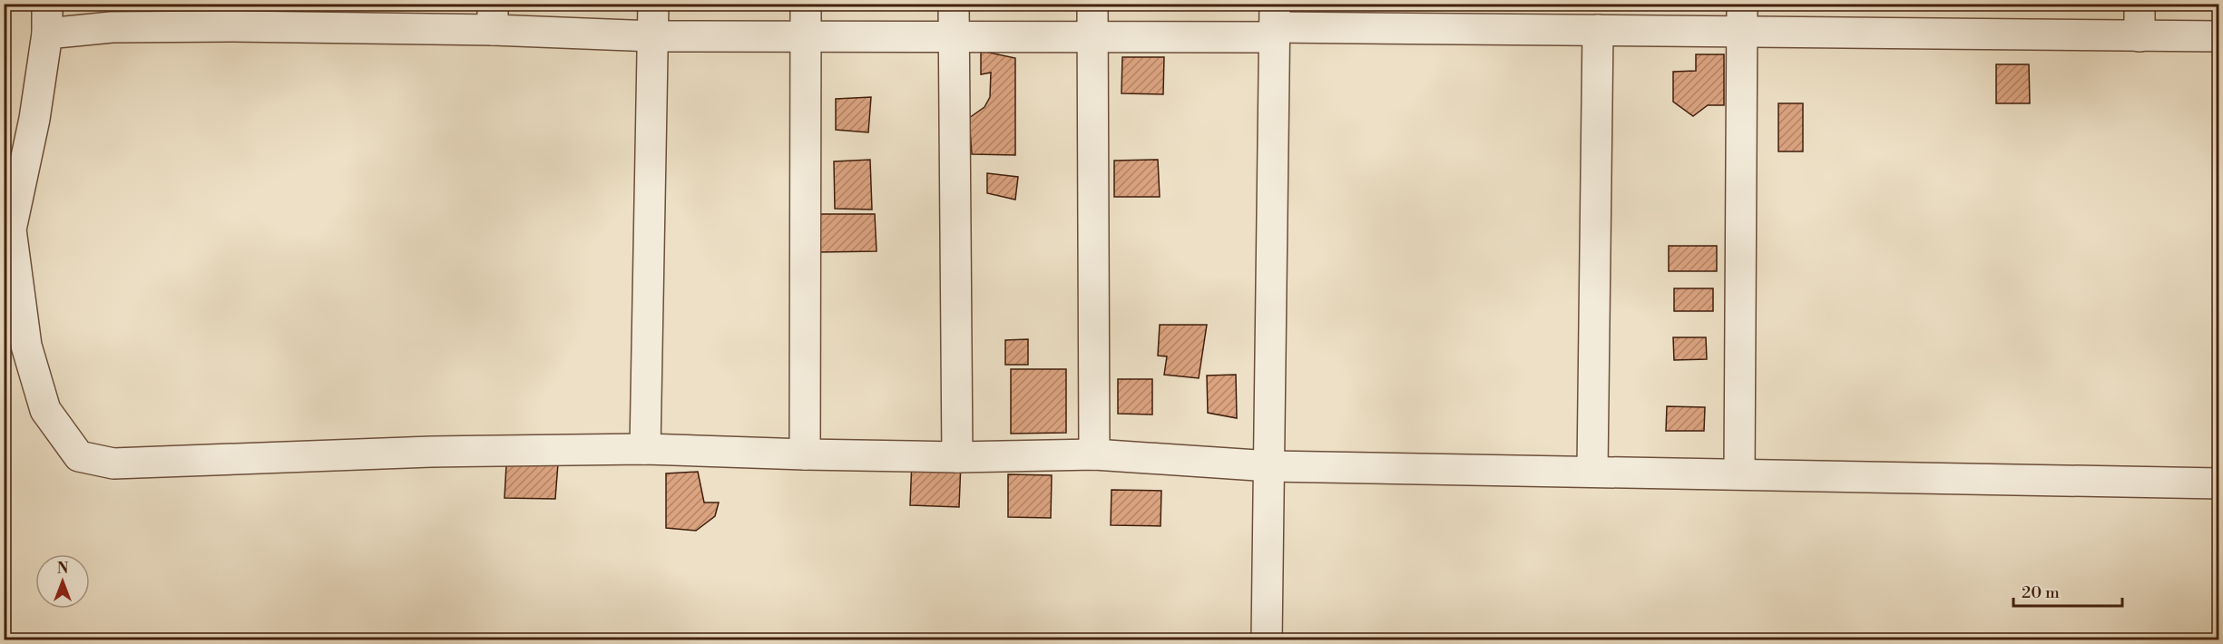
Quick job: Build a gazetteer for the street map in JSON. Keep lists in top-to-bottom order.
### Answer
{
  "scale_bar": "20 m",
  "north": "top"
}
